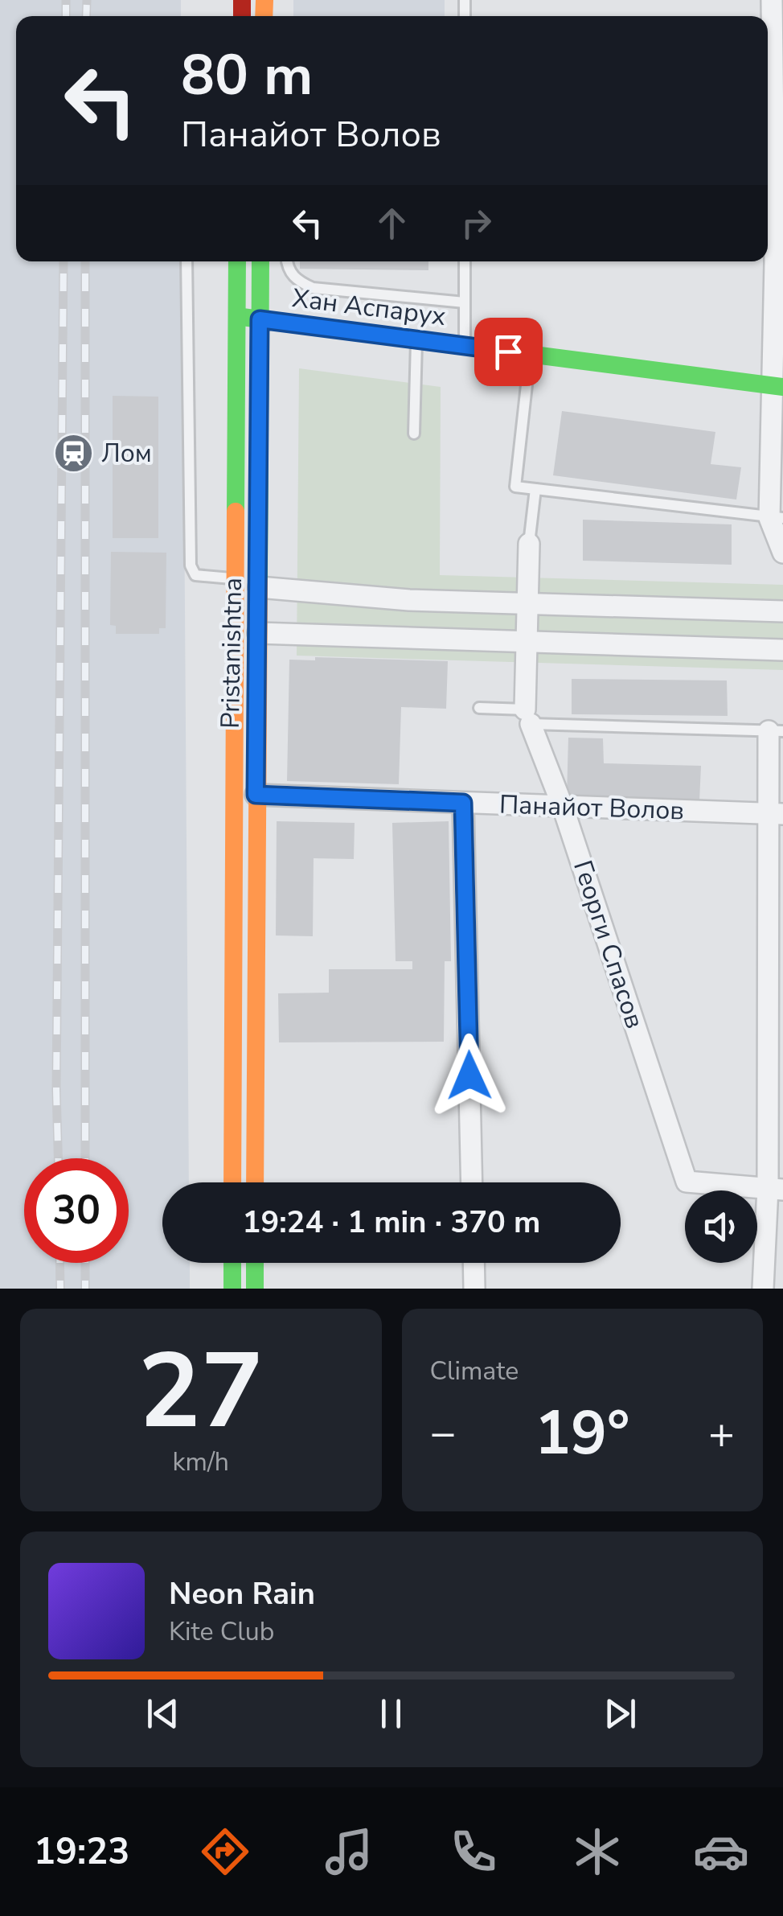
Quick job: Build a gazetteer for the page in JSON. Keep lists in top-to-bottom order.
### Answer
{
  "streets": {
    "main road": ["Хан Аспарух", "Pristanishtna"],
    "street": ["Панайот Волов", "Георги Спасов"]
  },
  "crossings": [
    ["Хан Аспарух", "Pristanishtna"],
    ["Pristanishtna", "Панайот Волов"],
    ["Панайот Волов", "Георги Спасов"]
  ],
  "places": {
    "station": ["Лом"]
  },
  "page": {
    "turn": ["80 m", "Панайот Волов"],
    "limit": "30",
    "trip": "19:24 · 1 min · 370 m",
    "tile": [
      ["27", "km/h"],
      "Climate"
    ],
    "heat": ["−", "19°", "+"],
    "song": ["Neon Rain", "Kite Club"],
    "tabs": "19:23"
  }
}
